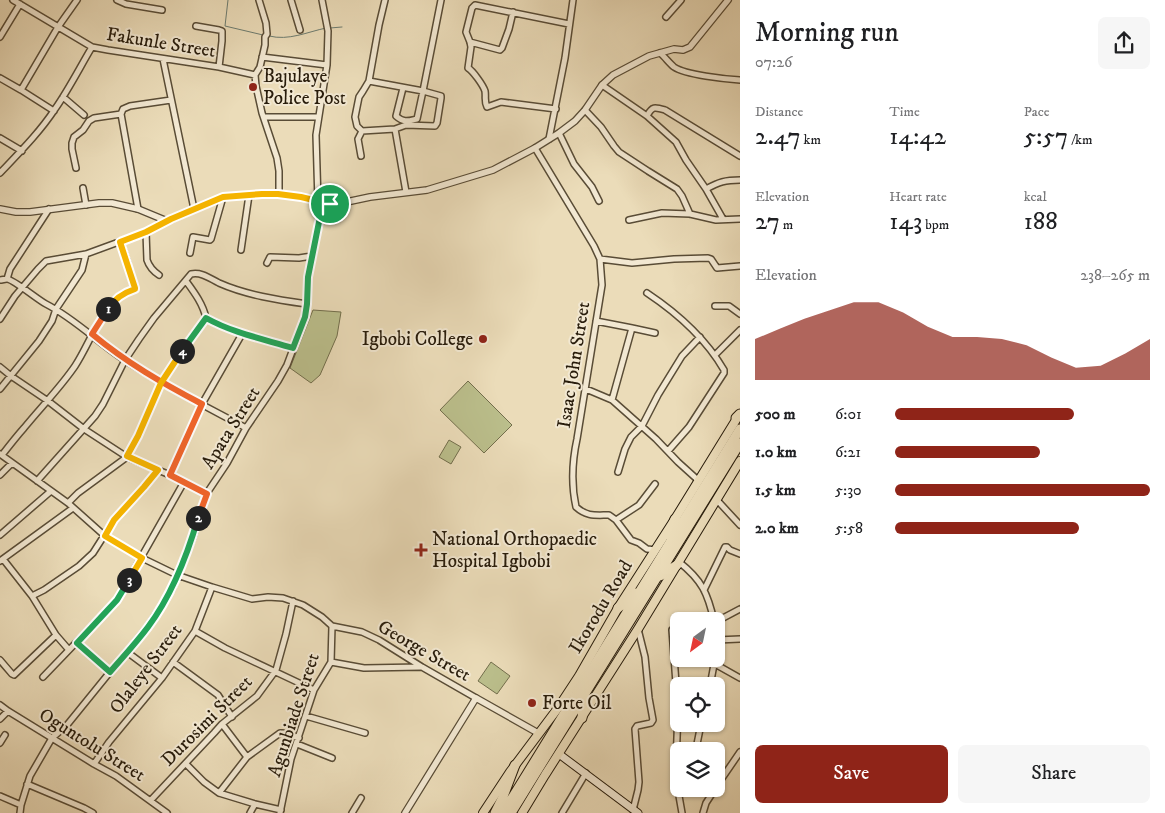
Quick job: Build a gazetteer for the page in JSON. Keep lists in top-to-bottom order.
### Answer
{
  "streets": {
    "highway": ["Ikorodu Road"],
    "street": [
      "Fakunle Street",
      "Isaac John Street",
      "Apata Street",
      "George Street",
      "Olaleye Street",
      "Agunbiade Street",
      "Durosimi Street",
      "Oguntolu Street"
    ]
  },
  "crossings": [
    ["Apata Street", "George Street"],
    ["Apata Street", "Oguntolu Street"],
    ["Ikorodu Road", "George Street"],
    ["George Street", "Olaleye Street"],
    ["George Street", "Agunbiade Street"],
    ["George Street", "Durosimi Street"],
    ["Olaleye Street", "Oguntolu Street"],
    ["Durosimi Street", "Oguntolu Street"]
  ],
  "places": {
    "other": ["Bajulaye Police Post", "Igbobi College", "Forte Oil"],
    "health": ["National Orthopaedic Hospital Igbobi"]
  },
  "north": "bottom left",
  "page": {
    "heading": ["Morning run", "07:26"],
    "stats": [
      ["Distance", "2.47 km"],
      ["Time", "14:42"],
      ["Pace", "5:57 /km"],
      ["Elevation", "27 m"],
      ["Heart rate", "143 bpm"],
      ["kcal", "188"]
    ],
    "chart": ["Elevation", "238–265 m"],
    "pins": [
      "1",
      "4",
      "2",
      "3"
    ],
    "list": [
      {
        "name": "500 m",
        "note": "6:01"
      },
      {
        "name": "1.0 km",
        "note": "6:21"
      },
      {
        "name": "1.5 km",
        "note": "5:30"
      },
      {
        "name": "2.0 km",
        "note": "5:58"
      }
    ],
    "buttons": ["Save", "Share"]
  }
}
